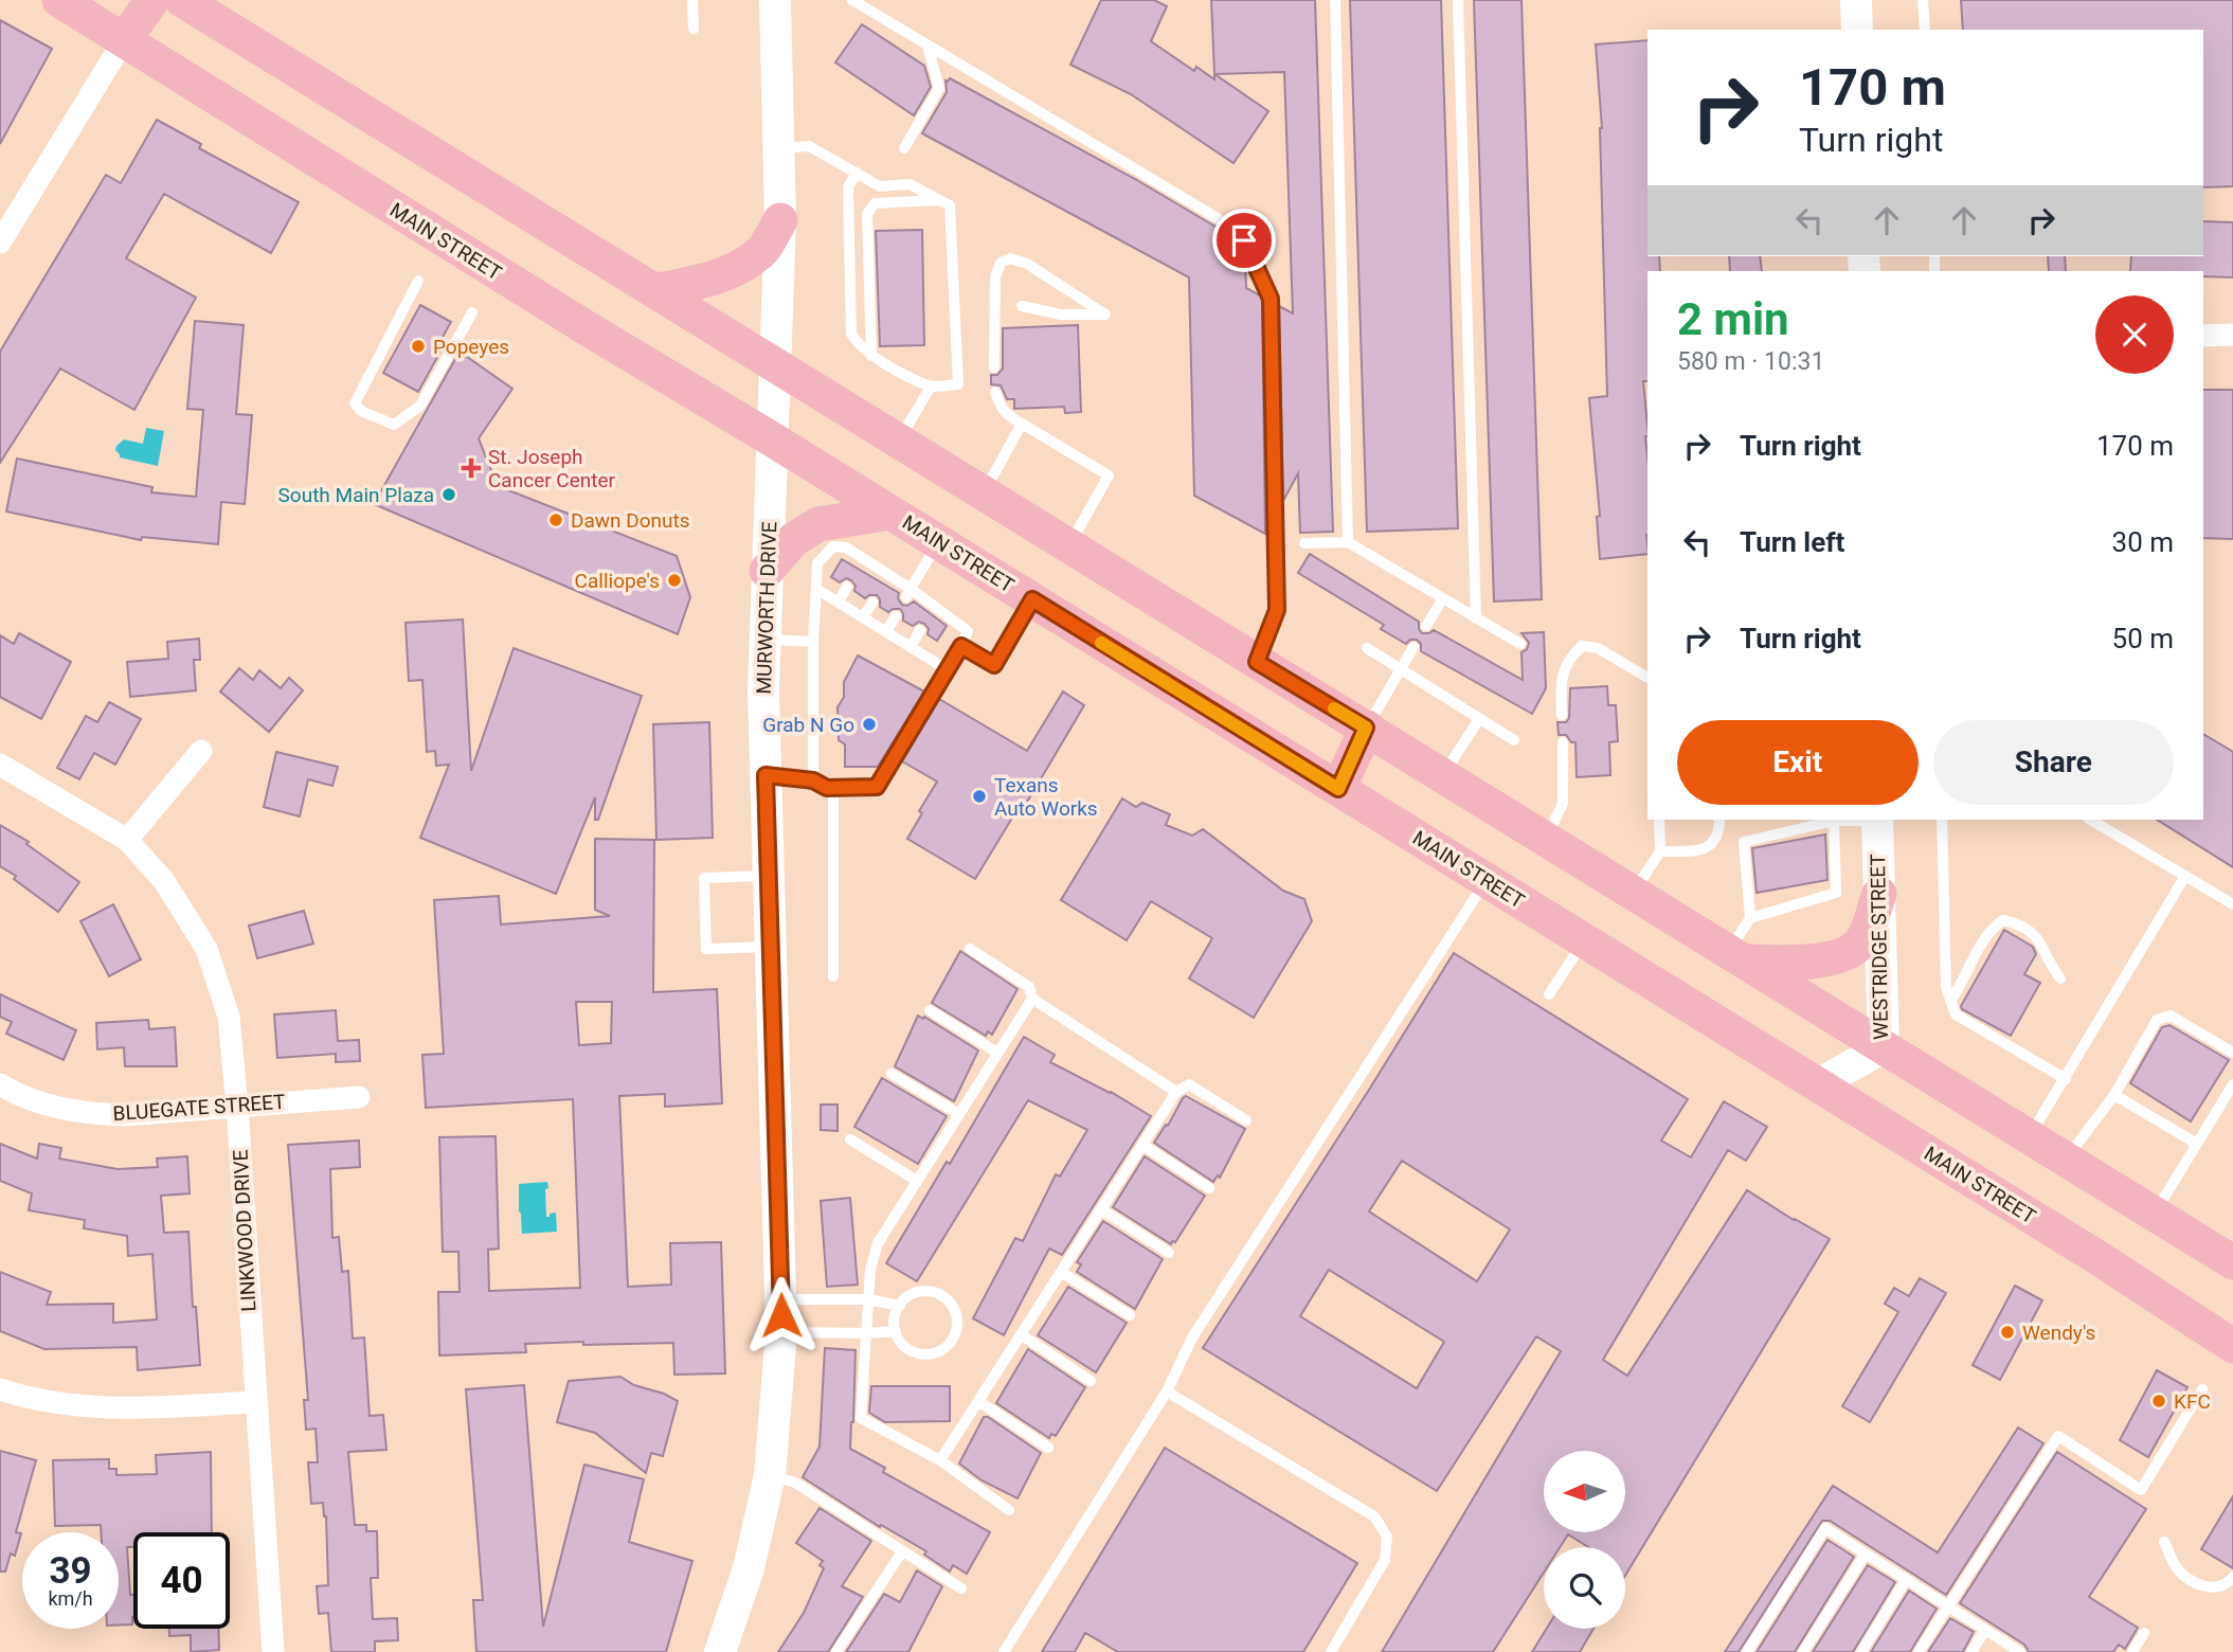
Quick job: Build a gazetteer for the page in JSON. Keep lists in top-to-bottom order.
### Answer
{
  "streets": {
    "main road": ["MAIN STREET"],
    "street": [
      "MURWORTH DRIVE",
      "WESTRIDGE STREET",
      "BLUEGATE STREET",
      "LINKWOOD DRIVE"
    ]
  },
  "crossings": [
    ["MAIN STREET", "MURWORTH DRIVE"],
    ["MAIN STREET", "WESTRIDGE STREET"],
    ["BLUEGATE STREET", "LINKWOOD DRIVE"]
  ],
  "places": {
    "other": [
      "Popeyes",
      "South Main Plaza",
      "Dawn Donuts",
      "Calliope's",
      "Grab N Go",
      "Texans Auto Works",
      "Wendy's",
      "KFC"
    ],
    "health": ["St. Joseph Cancer Center"]
  },
  "north": "left",
  "page": {
    "turn": ["170 m", "Turn right"],
    "heading": ["2 min", "580 m · 10:31"],
    "list": [
      {
        "name": "Turn right",
        "value": "170 m"
      },
      {
        "name": "Turn left",
        "value": "30 m"
      },
      {
        "name": "Turn right",
        "value": "50 m"
      }
    ],
    "buttons": ["Exit", "Share"],
    "speed": "39 km/h",
    "limit": "40"
  }
}
